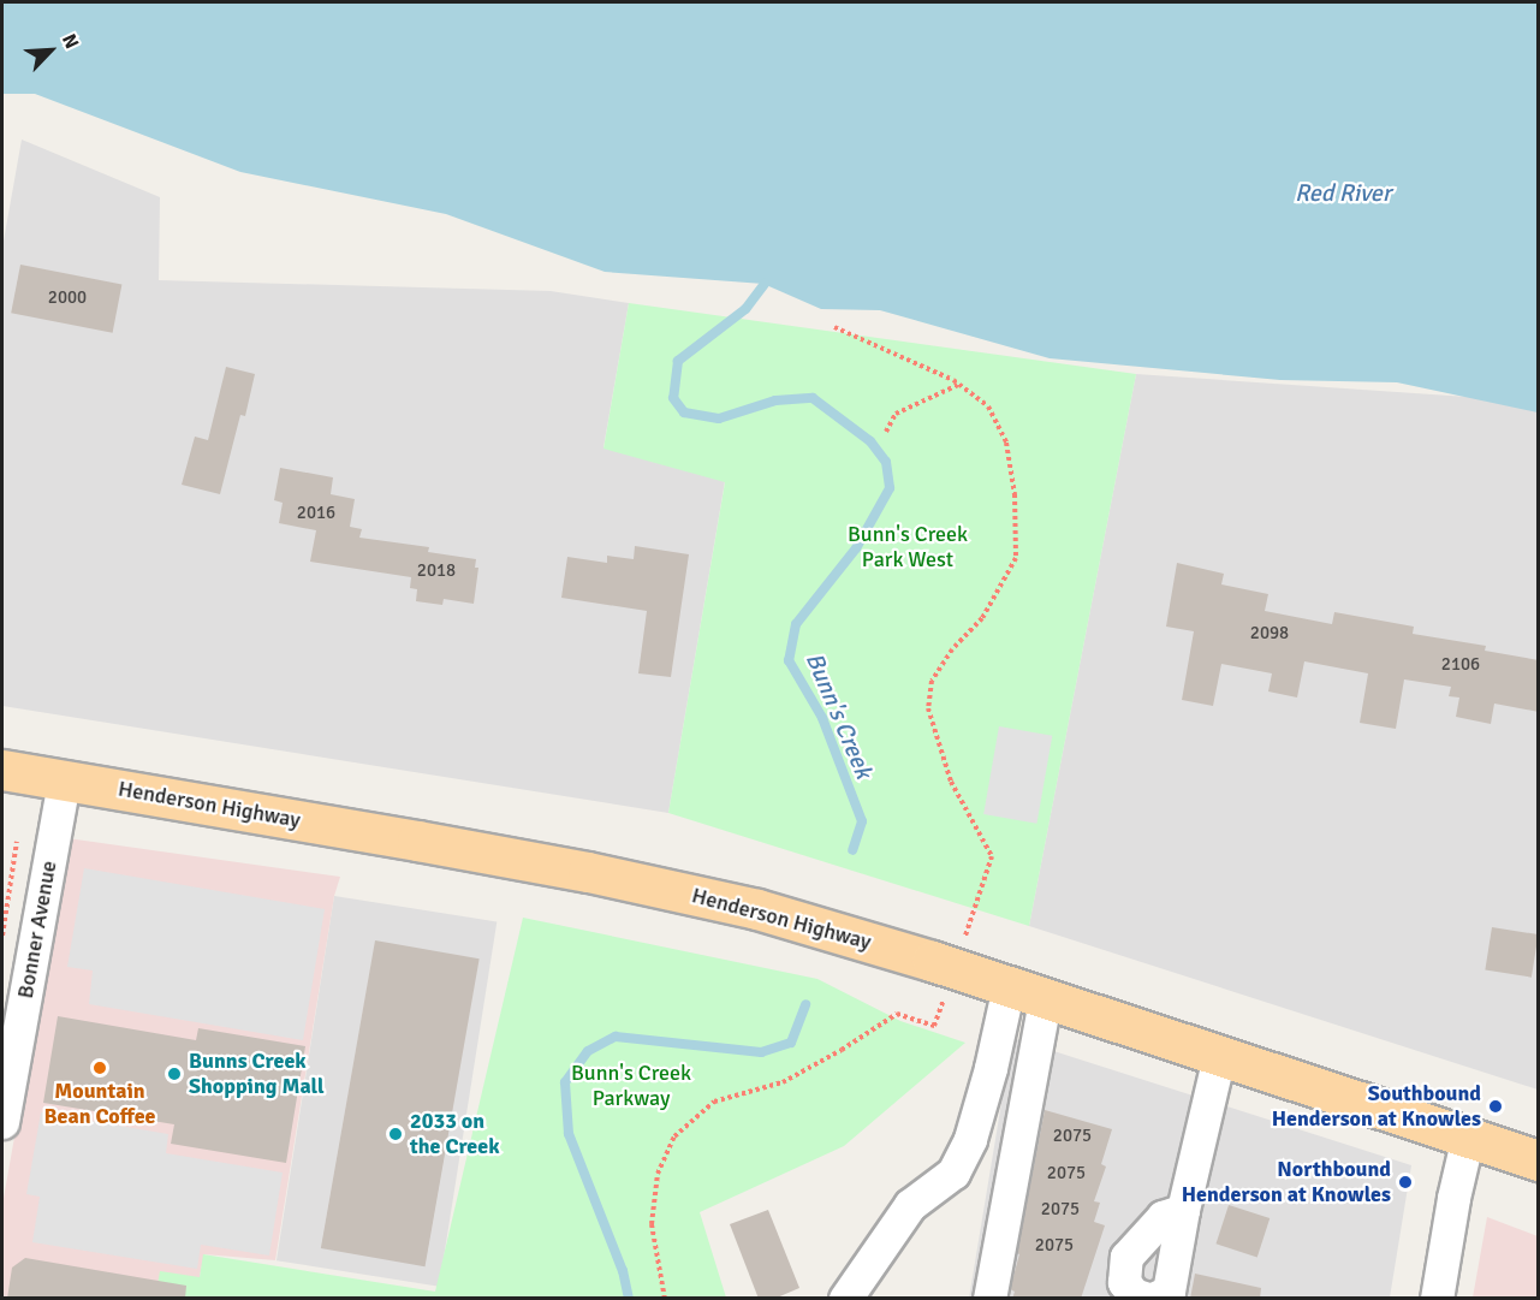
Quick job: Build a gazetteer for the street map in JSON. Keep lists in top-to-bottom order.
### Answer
{
  "streets": {
    "main road": ["Henderson Highway"],
    "street": ["Bonner Avenue"]
  },
  "crossings": [
    ["Henderson Highway", "Bonner Avenue"]
  ],
  "water": ["Red River", "Bunn's Creek"],
  "parks": ["Bunn's Creek Park West", "Bunn's Creek Parkway"],
  "places": [
    "Mountain Bean Coffee",
    "Bunns Creek Shopping Mall",
    "Southbound Henderson at Knowles",
    "2033 on the Creek",
    "Northbound Henderson at Knowles"
  ],
  "house_numbers": [
    "2000",
    "2016",
    "2018",
    "2098",
    "2106",
    "2075",
    "2075",
    "2075",
    "2075"
  ],
  "north": "top right"
}
